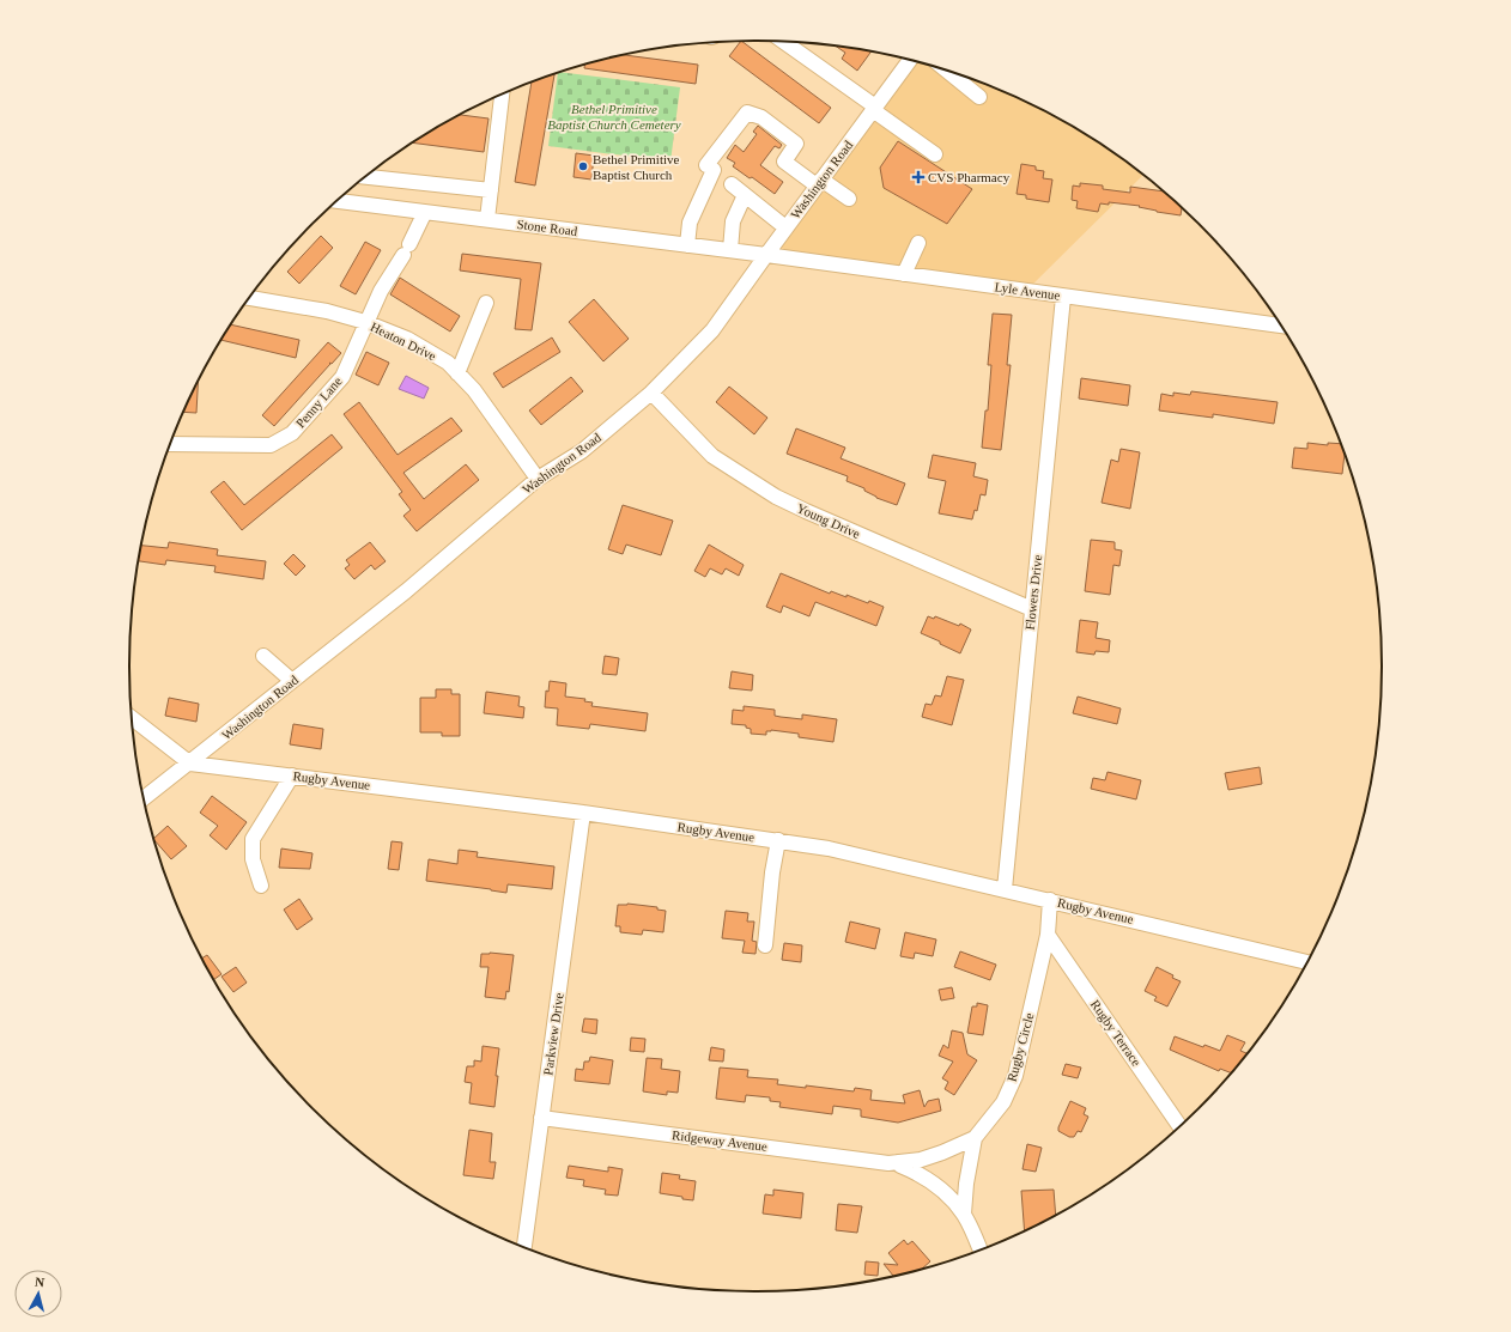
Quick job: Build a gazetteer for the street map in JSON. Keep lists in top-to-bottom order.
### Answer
{
  "streets": {
    "street": [
      "Washington Road",
      "Stone Road",
      "Lyle Avenue",
      "Heaton Drive",
      "Penny Lane",
      "Young Drive",
      "Flowers Drive",
      "Rugby Avenue",
      "Rugby Terrace",
      "Parkview Drive",
      "Rugby Circle",
      "Ridgeway Avenue"
    ]
  },
  "crossings": [
    ["Washington Road", "Stone Road"],
    ["Washington Road", "Lyle Avenue"],
    ["Washington Road", "Heaton Drive"],
    ["Washington Road", "Young Drive"],
    ["Washington Road", "Rugby Avenue"],
    ["Stone Road", "Lyle Avenue"],
    ["Stone Road", "Penny Lane"],
    ["Lyle Avenue", "Flowers Drive"],
    ["Heaton Drive", "Penny Lane"],
    ["Young Drive", "Flowers Drive"],
    ["Flowers Drive", "Rugby Avenue"],
    ["Rugby Avenue", "Parkview Drive"],
    ["Rugby Avenue", "Rugby Circle"],
    ["Rugby Terrace", "Rugby Circle"],
    ["Parkview Drive", "Ridgeway Avenue"],
    ["Rugby Circle", "Ridgeway Avenue"]
  ],
  "parks": ["Bethel Primitive Baptist Church Cemetery"],
  "places": {
    "other": ["Bethel Primitive Baptist Church"],
    "health": ["CVS Pharmacy"]
  },
  "north": "top"
}
